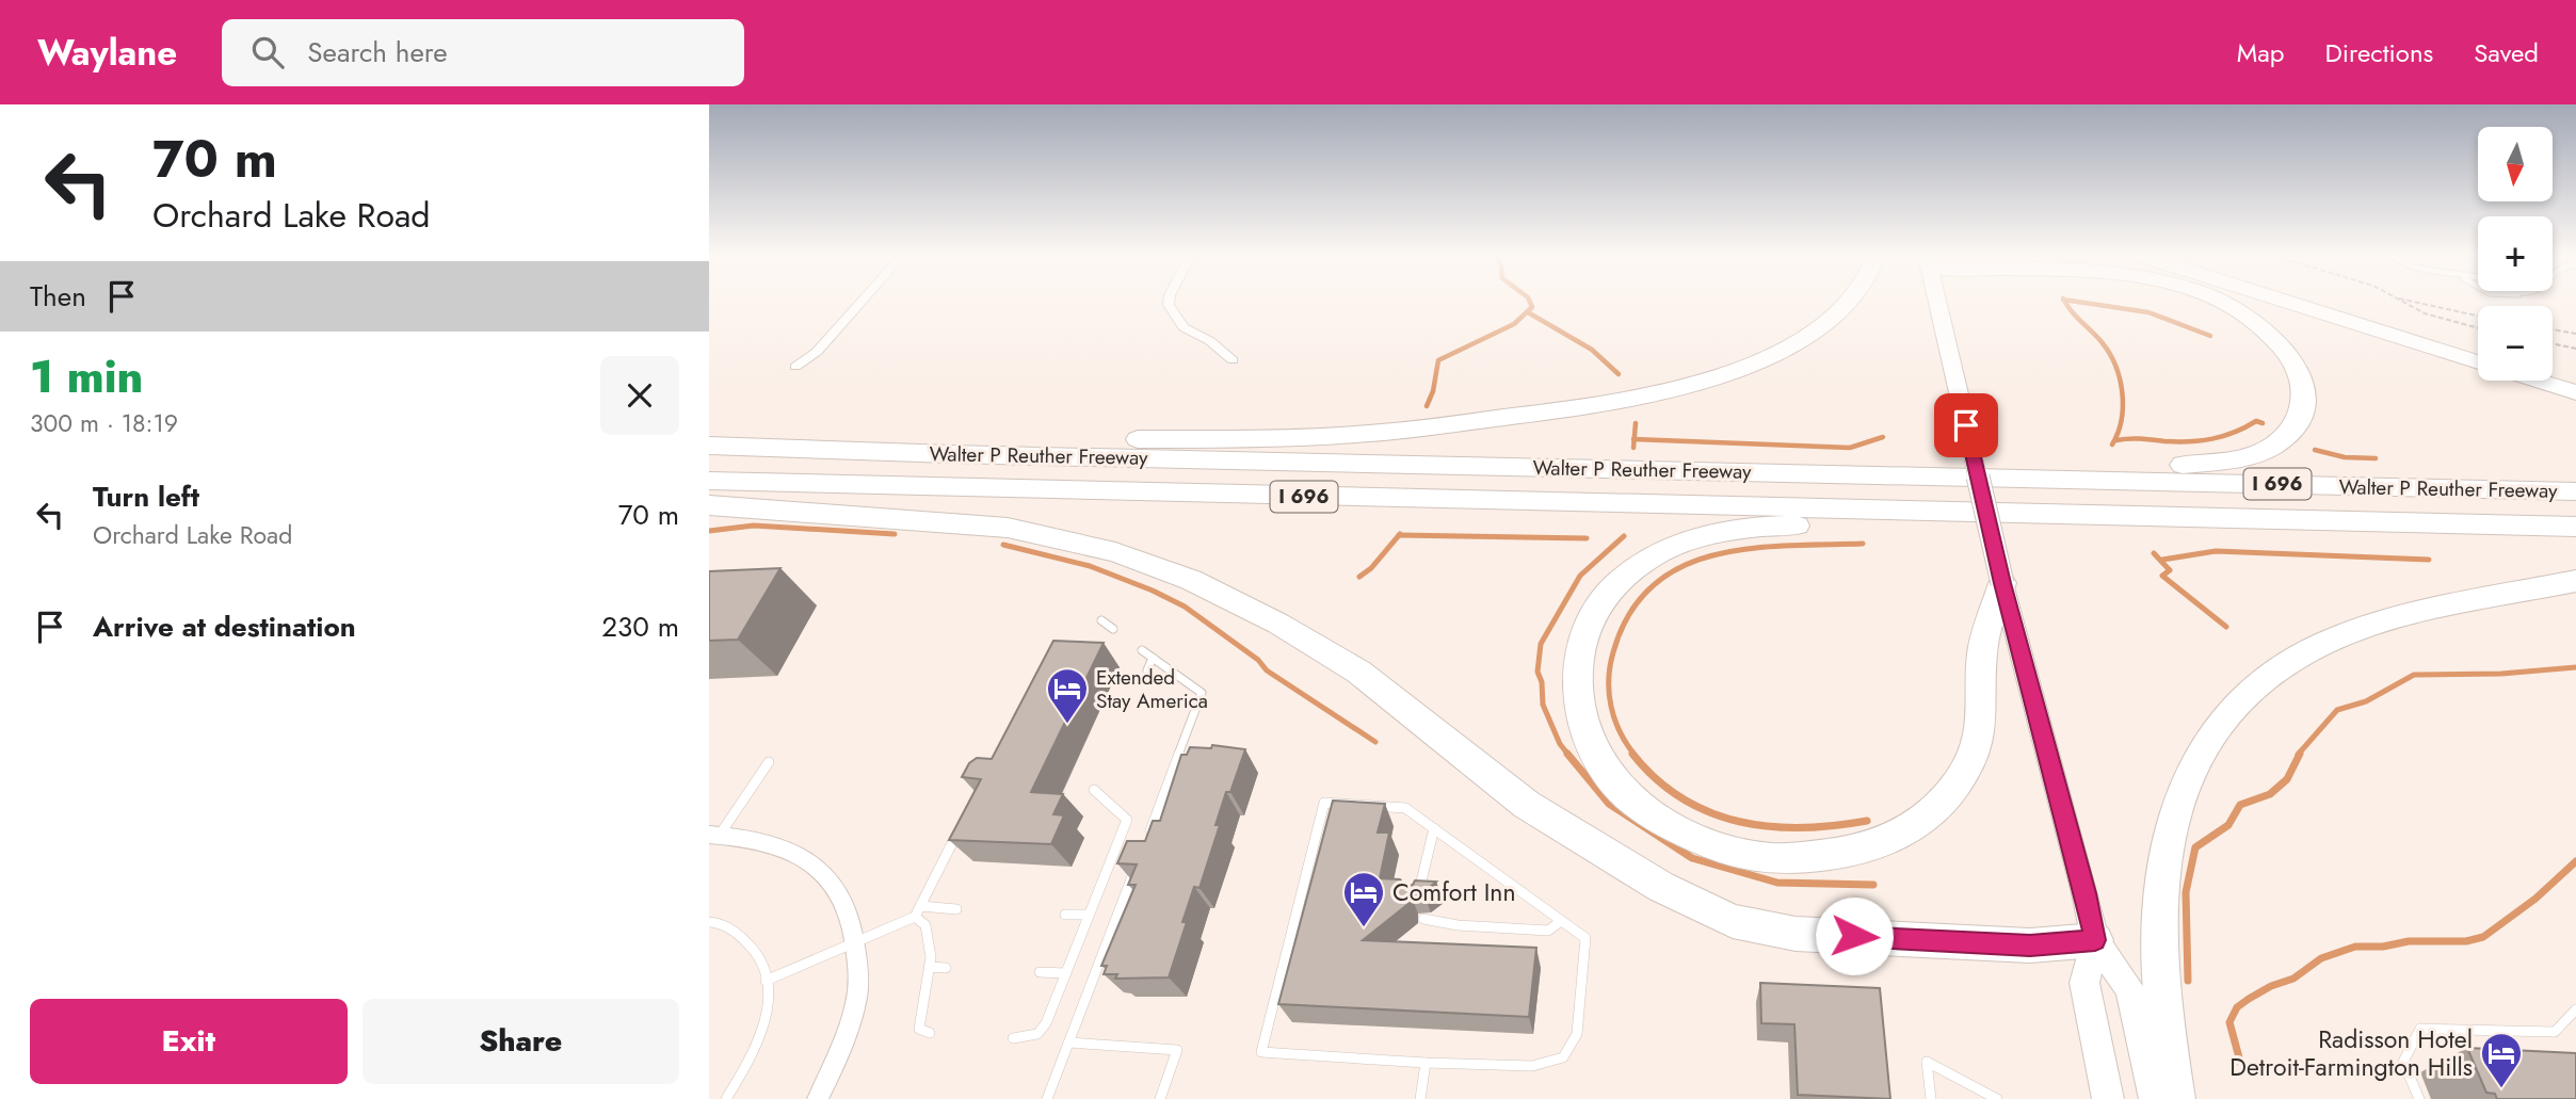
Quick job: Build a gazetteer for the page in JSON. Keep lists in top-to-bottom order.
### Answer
{
  "streets": {
    "highway": ["Walter P Reuther Freeway", "I 696"]
  },
  "places": {
    "hotel": ["Extended Stay America", "Comfort Inn", "Radisson Hotel Detroit-Farmington Hills"]
  },
  "north": "bottom",
  "page": {
    "header": "Waylane",
    "search": "Search here",
    "nav": ["Map", "Directions", "Saved"],
    "turn": ["70 m", "Orchard Lake Road"],
    "map_buttons": ["+", "−"],
    "then": "Then",
    "heading": ["1 min", "300 m · 18:19"],
    "list": [
      {
        "name": "Turn left",
        "note": "Orchard Lake Road",
        "value": "70 m"
      },
      {
        "name": "Arrive at destination",
        "value": "230 m"
      }
    ],
    "buttons": ["Exit", "Share"]
  }
}
